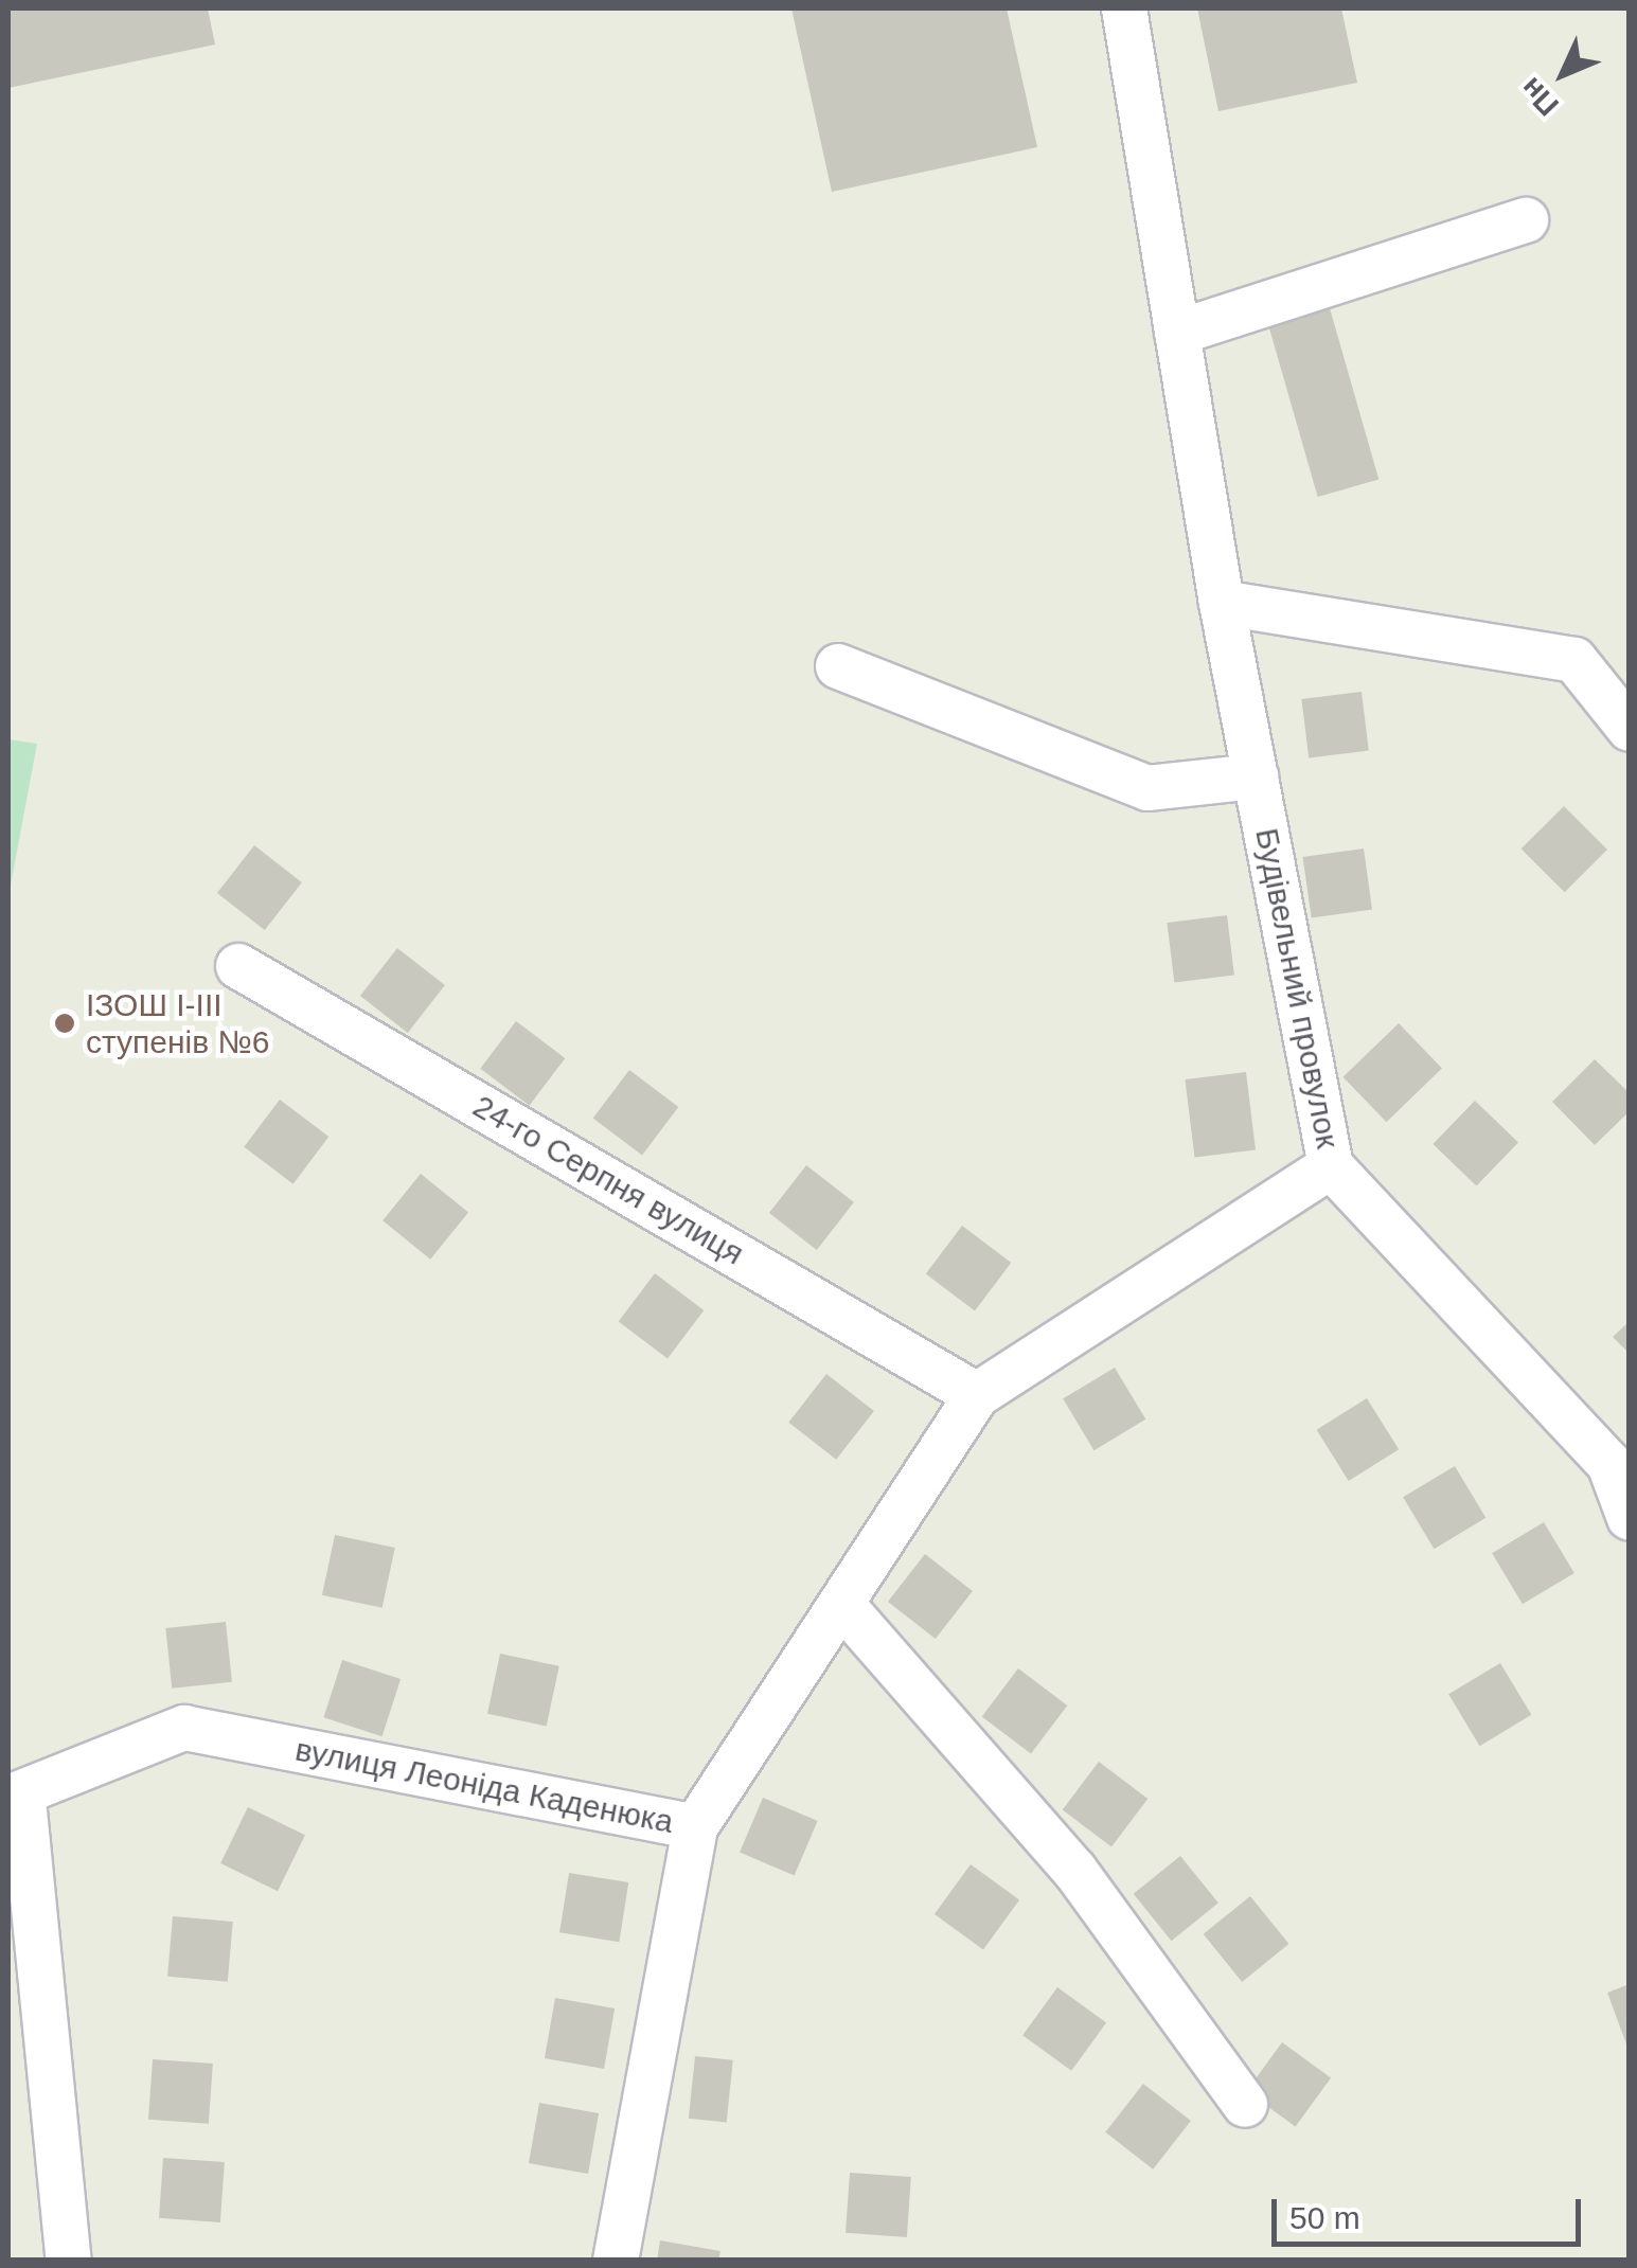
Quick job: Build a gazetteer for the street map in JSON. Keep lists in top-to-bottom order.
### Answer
{
  "streets": {
    "street": ["Будівельний провулок", "24-го Серпня вулиця", "вулиця Леоніда Каденюка"]
  },
  "crossings": [
    ["Будівельний провулок", "вулиця Леоніда Каденюка"],
    ["24-го Серпня вулиця", "вулиця Леоніда Каденюка"]
  ],
  "places": ["ІЗОШ І-ІІІ ступенів №6"],
  "scale_bar": "50 m",
  "north": "bottom left"
}
